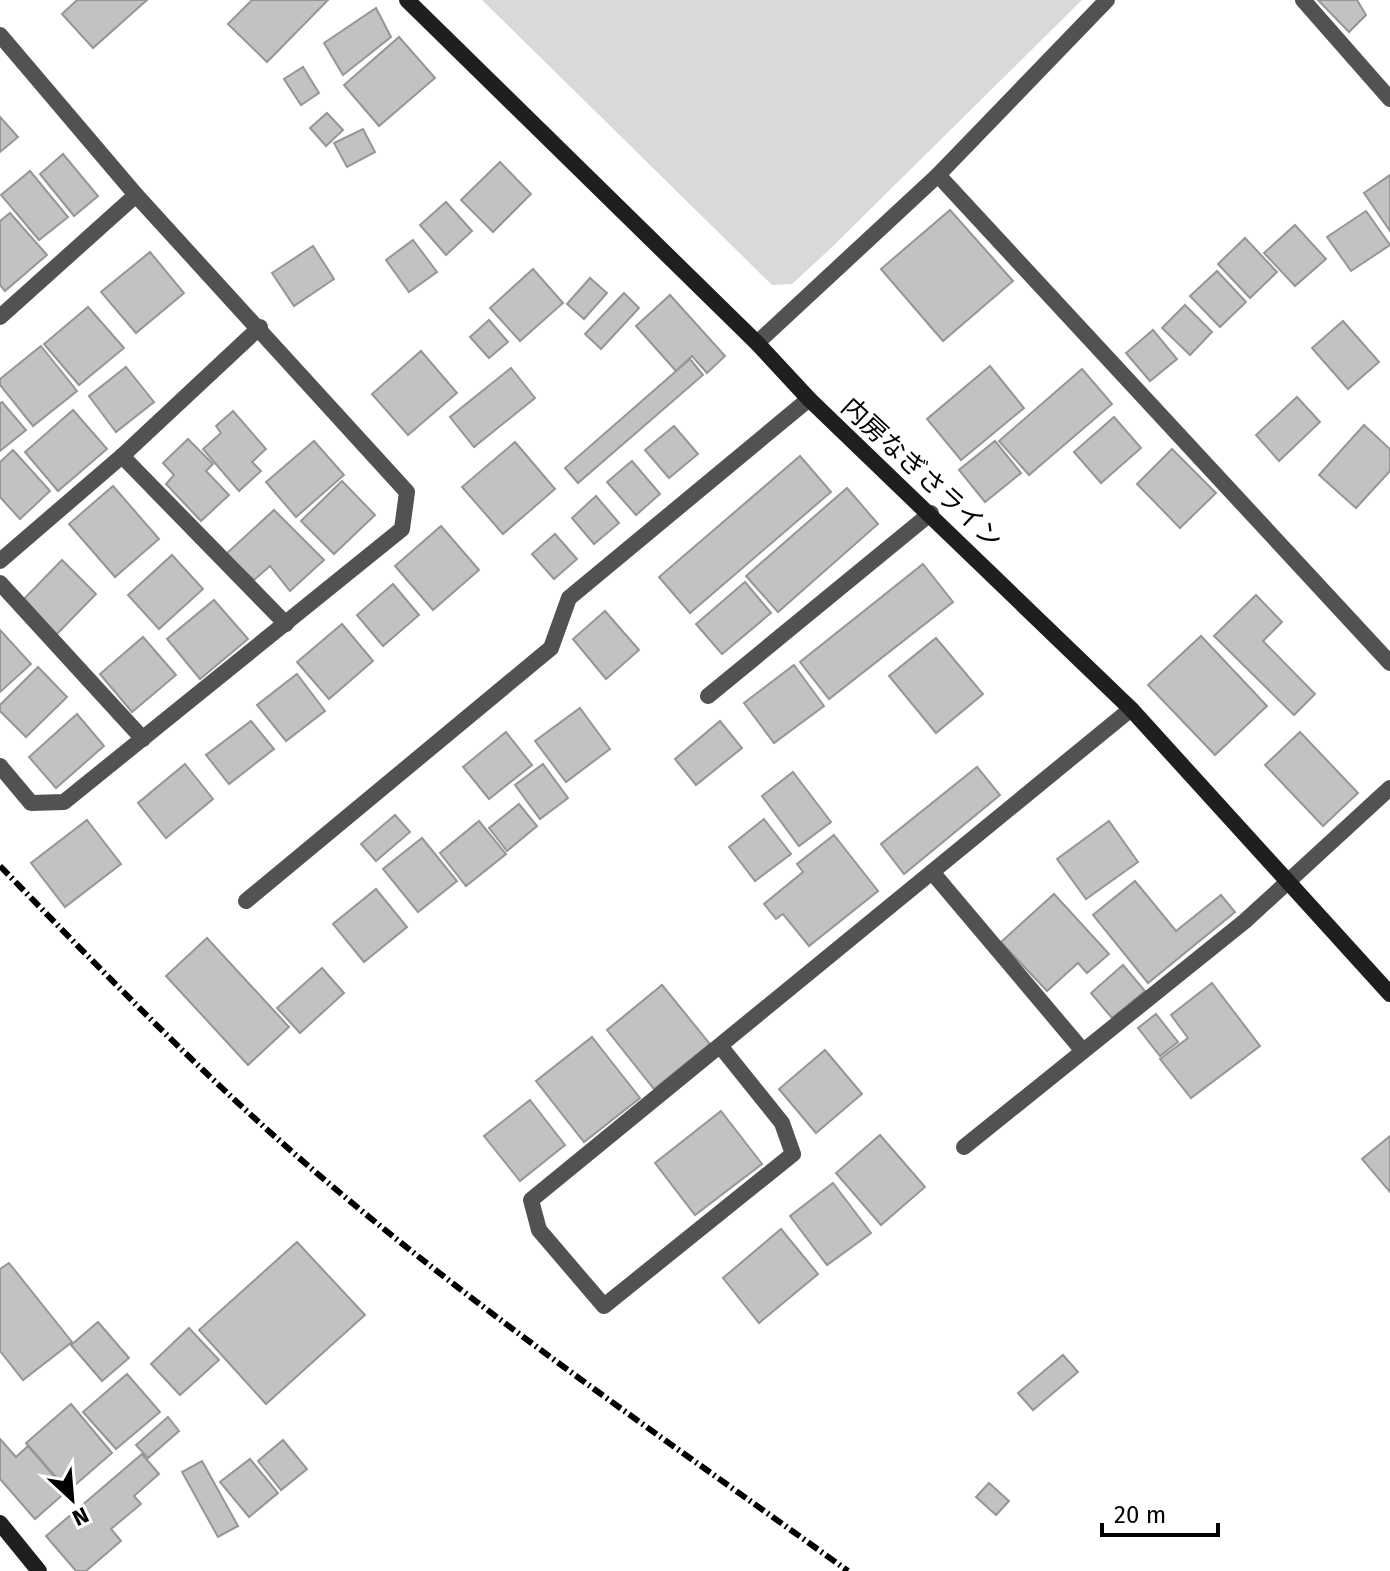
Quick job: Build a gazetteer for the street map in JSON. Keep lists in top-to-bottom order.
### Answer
{
  "streets": {
    "street": ["内房なぎさライン"]
  },
  "scale_bar": "20 m",
  "north": "bottom right"
}
